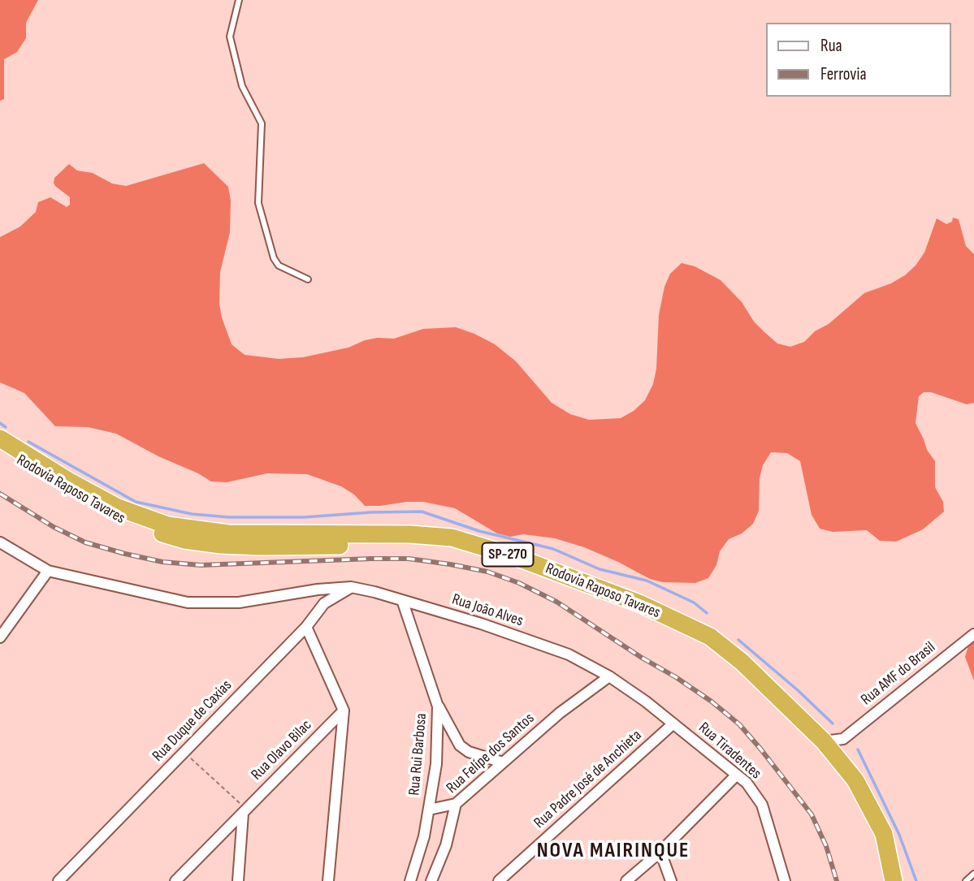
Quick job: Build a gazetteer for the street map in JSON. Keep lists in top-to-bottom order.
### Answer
{
  "streets": {
    "highway": ["Rodovia Raposo Tavares", "SP-270"],
    "street": [
      "Rua João Alves",
      "Rua AMF do Brasil",
      "Rua Duque de Caxias",
      "Rua Olavo Bilac",
      "Rua Tiradentes",
      "Rua Felipe dos Santos",
      "Rua Rui Barbosa",
      "Rua Padre José de Anchieta"
    ]
  },
  "crossings": [
    ["Rodovia Raposo Tavares", "Rua AMF do Brasil"],
    ["Rua João Alves", "Rua Duque de Caxias"],
    ["Rua João Alves", "Rua Tiradentes"],
    ["Rua João Alves", "Rua Felipe dos Santos"],
    ["Rua João Alves", "Rua Rui Barbosa"],
    ["Rua Tiradentes", "Rua Felipe dos Santos"],
    ["Rua Tiradentes", "Rua Padre José de Anchieta"]
  ],
  "districts": ["NOVA MAIRINQUE"],
  "legend": ["Rua", "Ferrovia"]
}
